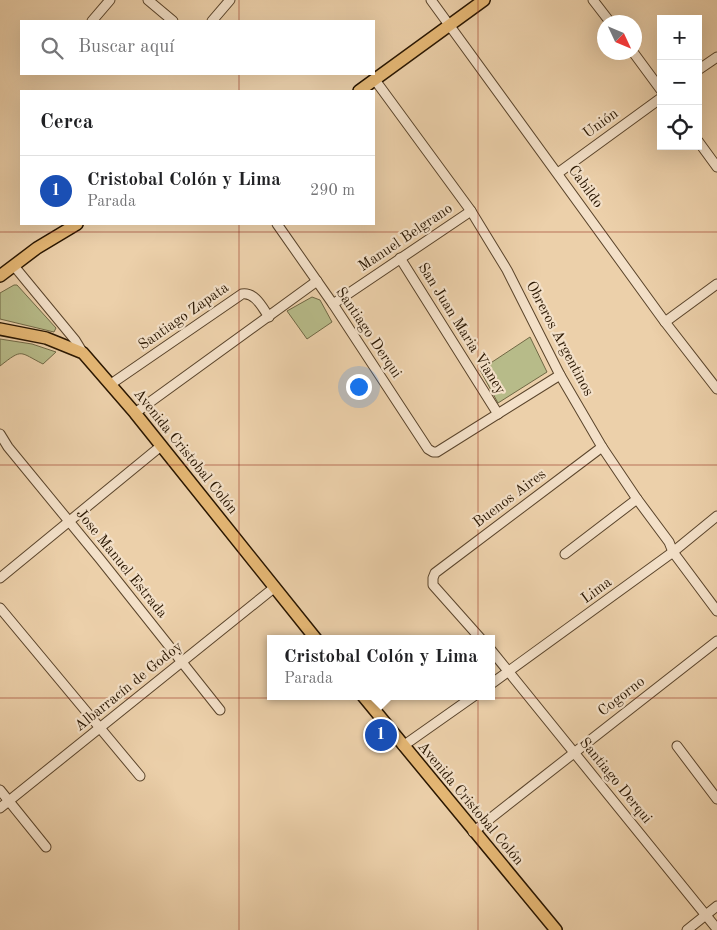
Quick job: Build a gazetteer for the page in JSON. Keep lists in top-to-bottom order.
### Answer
{
  "streets": {
    "main road": ["Avenida Cristobal Colón"],
    "street": [
      "Unión",
      "Cabildo",
      "Manuel Belgrano",
      "Santiago Zapata",
      "San Juan Maria Vianey",
      "Santiago Derqui",
      "Obreros Argentinos",
      "Buenos Aires",
      "Jose Manuel Estrada",
      "Lima",
      "Albarracín de Godoy",
      "Cogorno"
    ]
  },
  "crossings": [
    ["Unión", "Cabildo"],
    ["Manuel Belgrano", "San Juan Maria Vianey"],
    ["Manuel Belgrano", "Santiago Derqui"],
    ["Manuel Belgrano", "Obreros Argentinos"],
    ["Santiago Zapata", "Avenida Cristobal Colón"],
    ["San Juan Maria Vianey", "Santiago Derqui"],
    ["Santiago Derqui", "Lima"],
    ["Santiago Derqui", "Cogorno"],
    ["Obreros Argentinos", "Buenos Aires"],
    ["Obreros Argentinos", "Lima"],
    ["Avenida Cristobal Colón", "Albarracín de Godoy"],
    ["Avenida Cristobal Colón", "Cogorno"],
    ["Jose Manuel Estrada", "Albarracín de Godoy"]
  ],
  "north": "bottom right",
  "page": {
    "map_buttons": ["+", "−"],
    "search": "Buscar aquí",
    "heading": "Cerca",
    "list": [
      {
        "mark": "1",
        "name": "Cristobal Colón y Lima",
        "note": "Parada",
        "value": "290 m"
      }
    ],
    "popup": ["Cristobal Colón y Lima", "Parada"],
    "pins": "1"
  }
}
